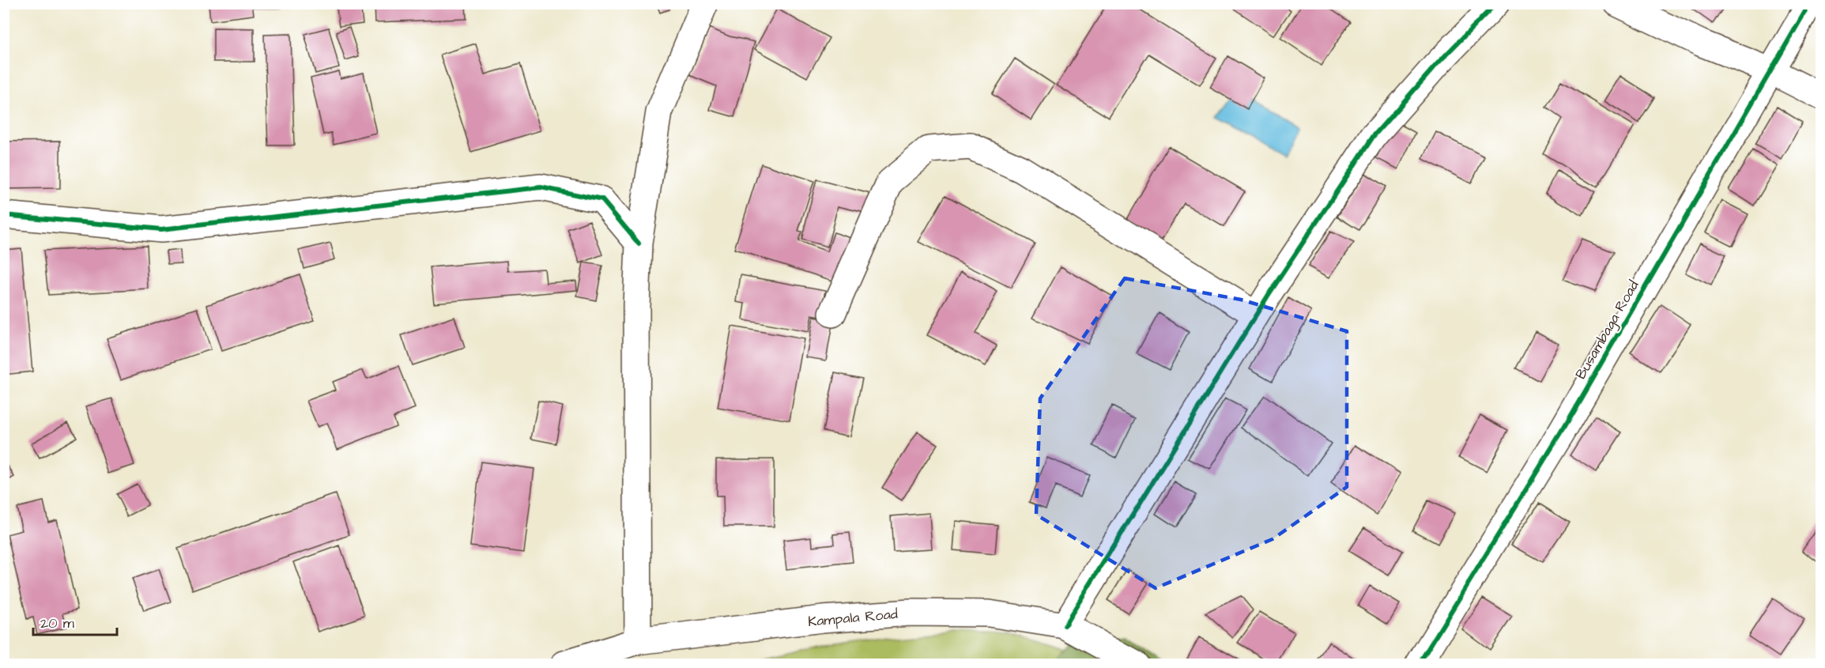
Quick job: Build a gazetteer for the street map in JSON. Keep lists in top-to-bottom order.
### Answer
{
  "streets": {
    "street": ["Busambaga Road", "Kampala Road"]
  },
  "scale_bar": "20 m"
}
